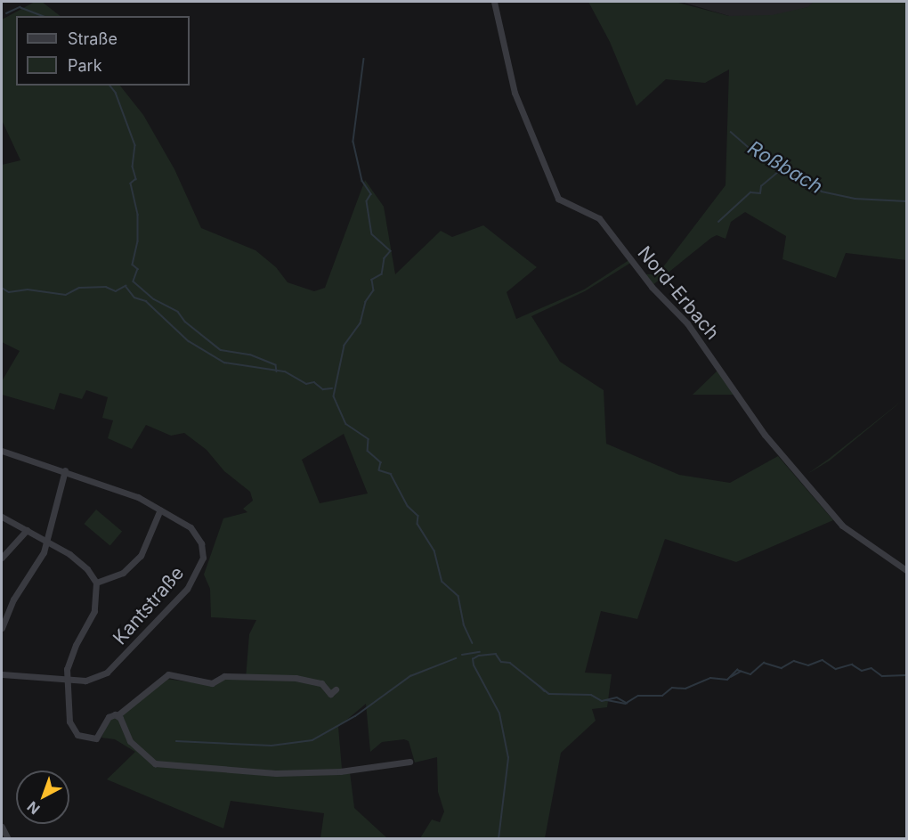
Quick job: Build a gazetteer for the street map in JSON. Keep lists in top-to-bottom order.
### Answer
{
  "streets": {
    "street": ["Nord-Erbach", "Kantstraße"]
  },
  "water": ["Roßbach"],
  "legend": ["Straße", "Park"],
  "north": "bottom left"
}
